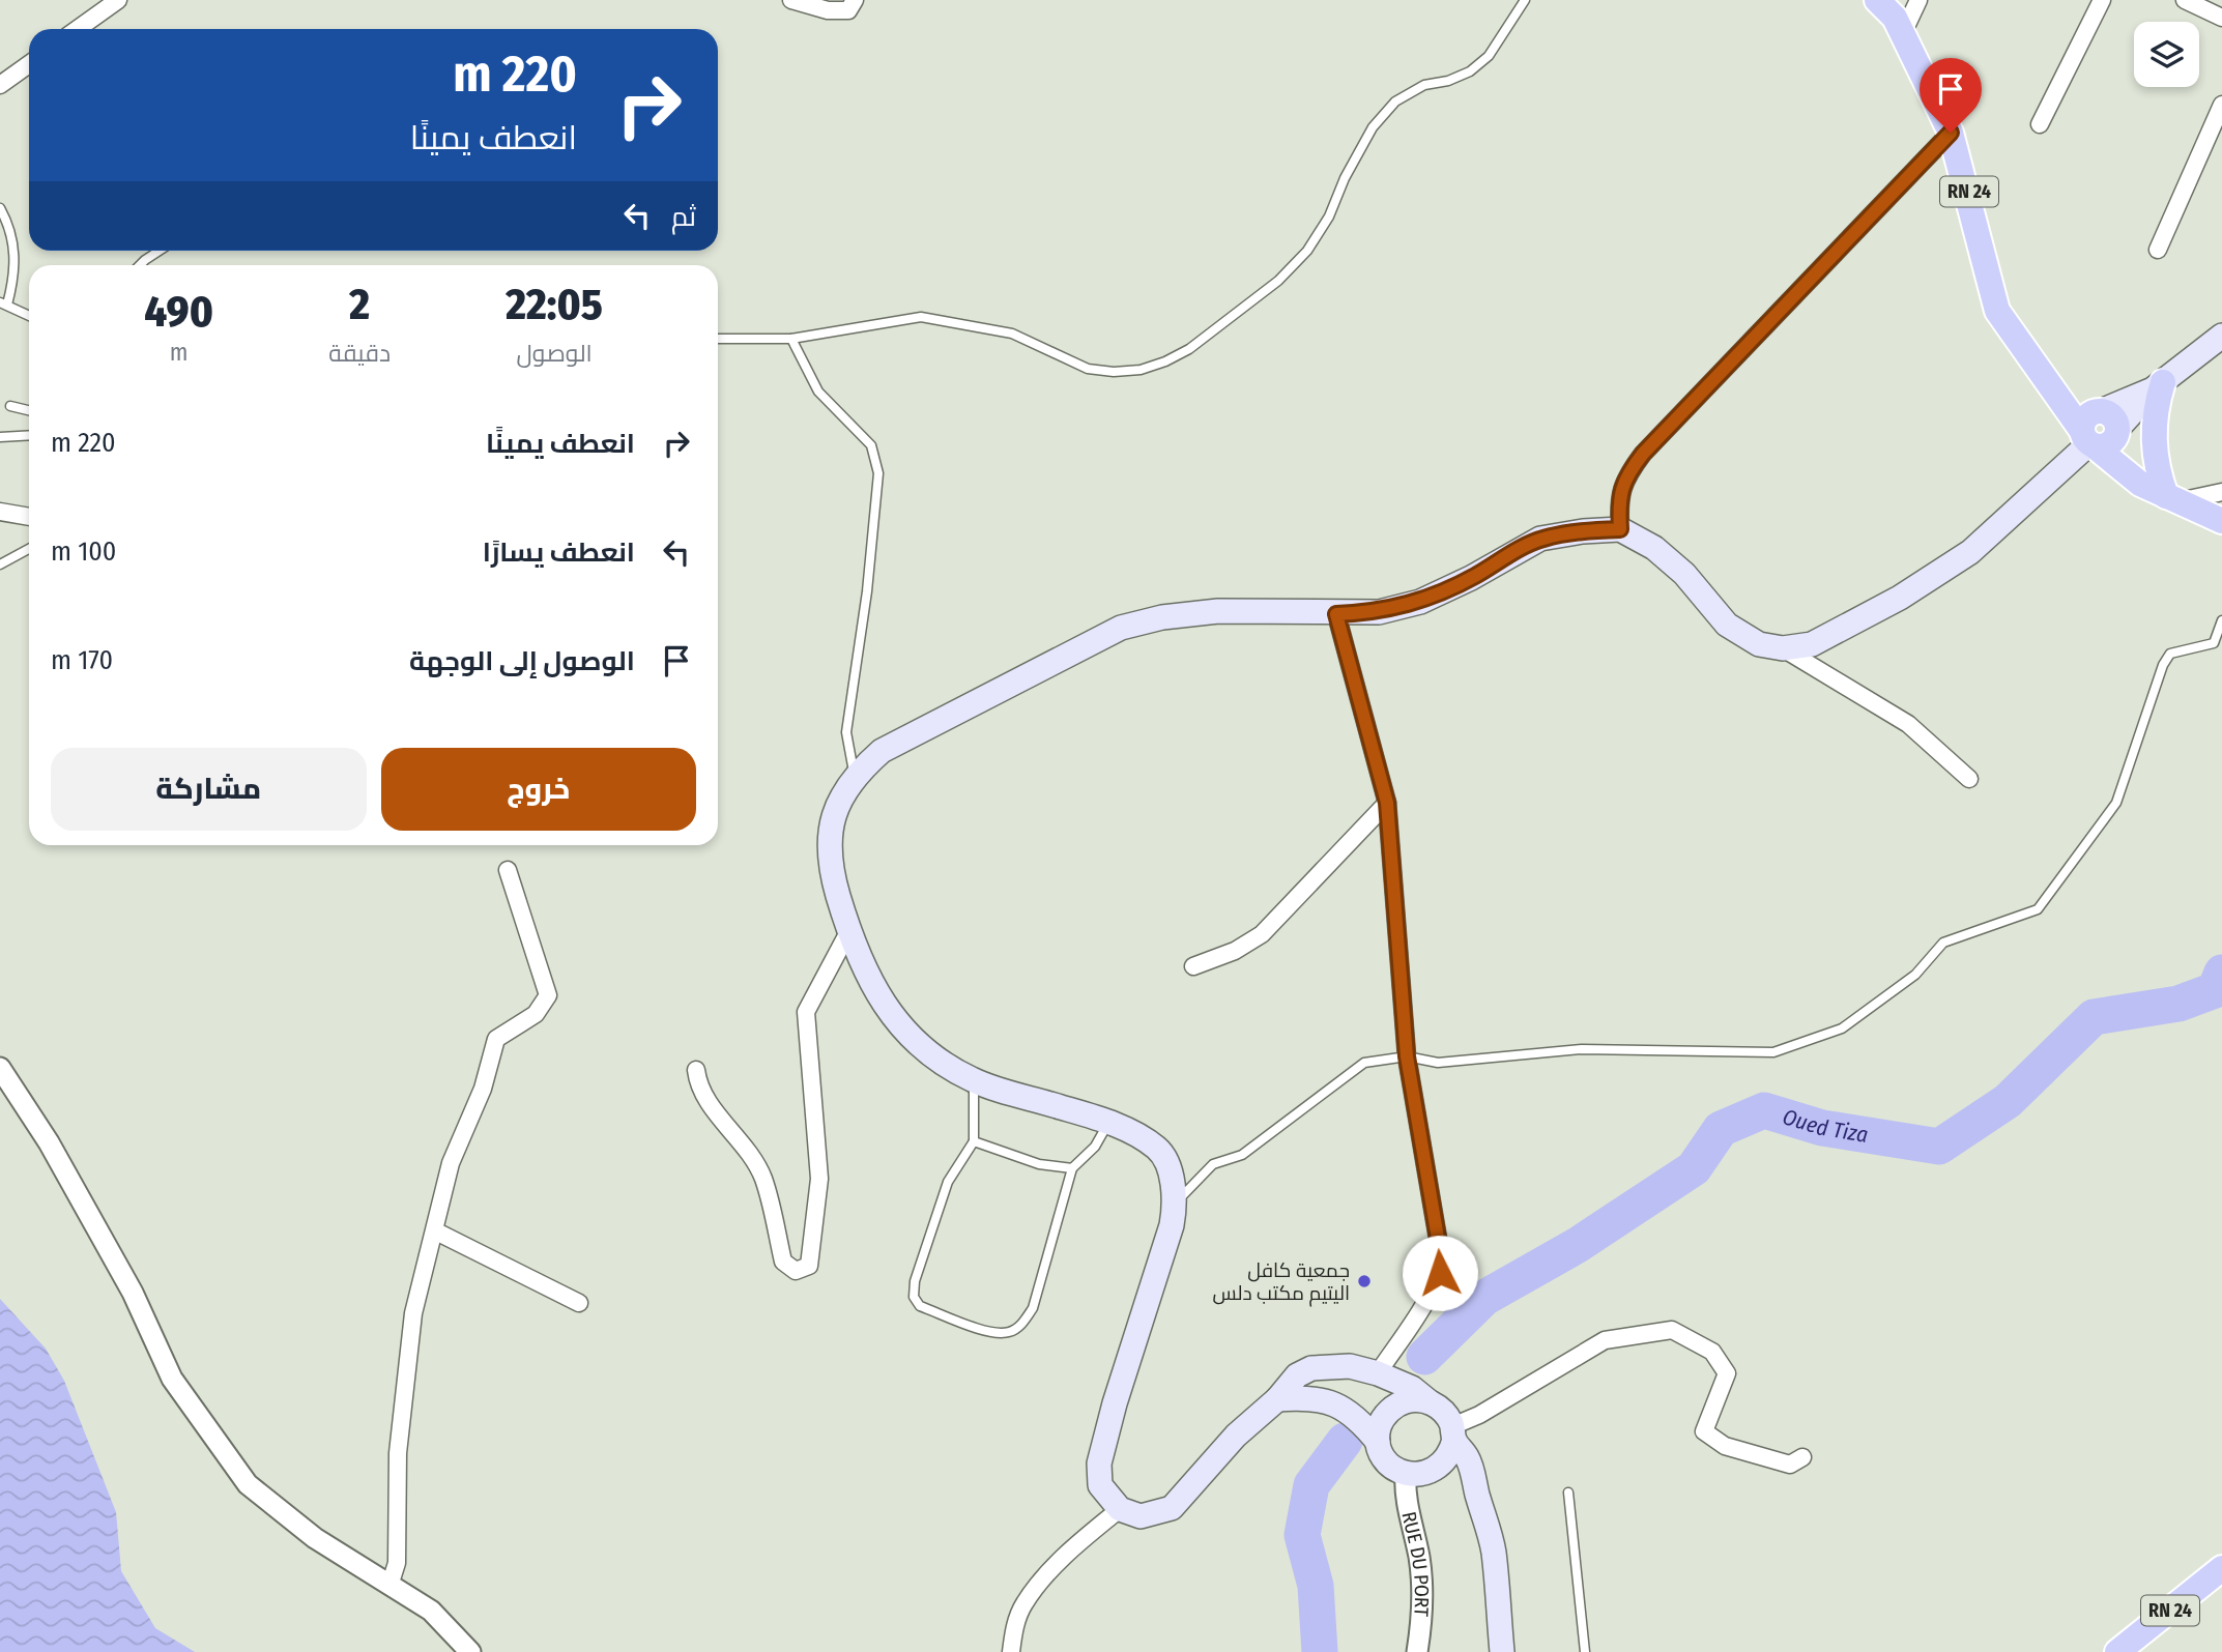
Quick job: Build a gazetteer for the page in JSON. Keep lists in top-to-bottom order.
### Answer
{
  "streets": {
    "main road": ["RN 24"],
    "street": ["RUE DU PORT"]
  },
  "water": ["Oued Tiza"],
  "places": ["جمعية كافل اليتيم مكتب دلس"],
  "page": {
    "turn": ["220 m", "انعطف يمينًا"],
    "then": "ثم",
    "eta": [
      "22:05",
      "الوصول",
      "2",
      "دقيقة",
      "490",
      "m"
    ],
    "list": [
      {
        "name": "انعطف يمينًا",
        "value": "220 m"
      },
      {
        "name": "انعطف يسارًا",
        "value": "100 m"
      },
      {
        "name": "الوصول إلى الوجهة",
        "value": "170 m"
      }
    ],
    "buttons": ["خروج", "مشاركة"]
  }
}
